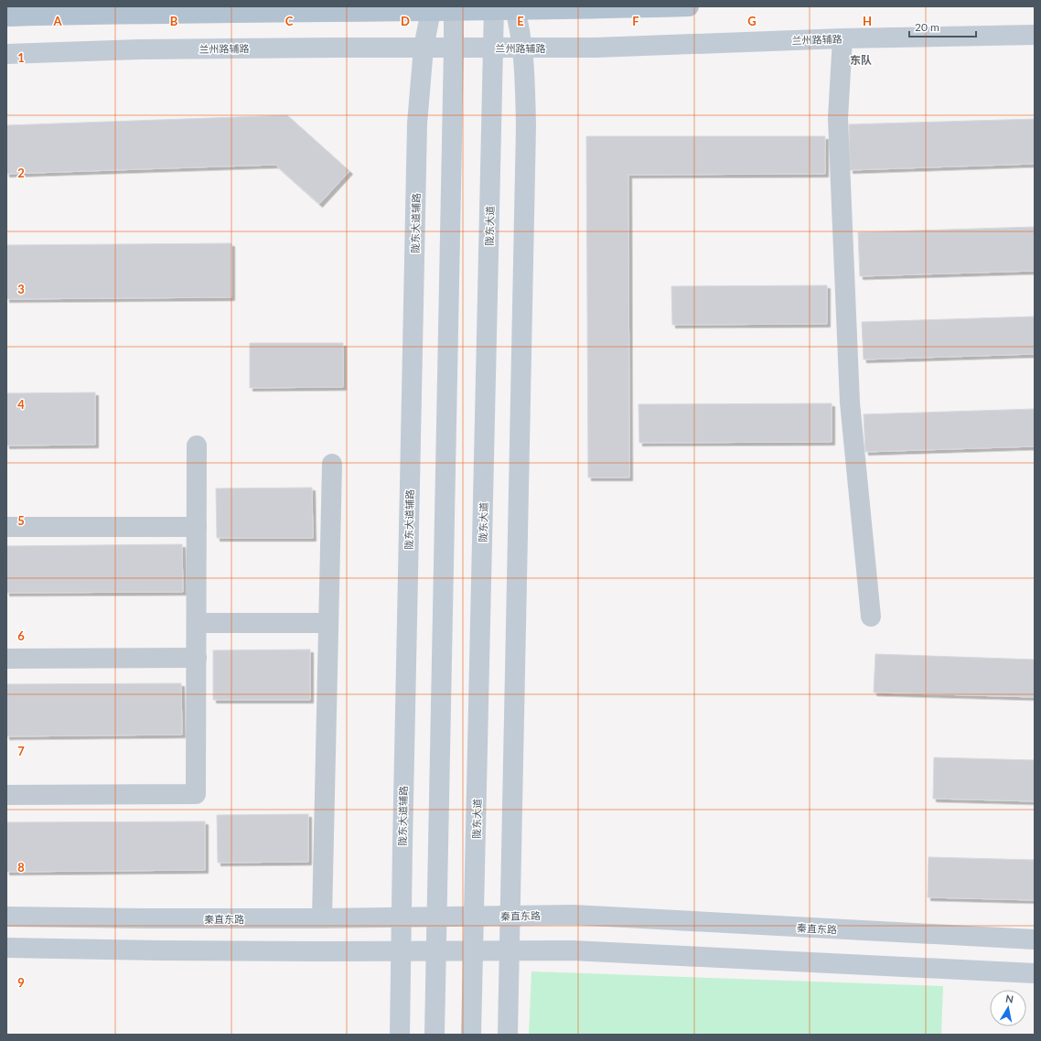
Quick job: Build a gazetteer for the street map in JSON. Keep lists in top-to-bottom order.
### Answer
{
  "streets": {
    "street": [
      "兰州路辅路",
      "陇东大道辅路",
      "陇东大道",
      "秦直东路"
    ]
  },
  "crossings": [
    ["兰州路辅路", "陇东大道辅路"],
    ["兰州路辅路", "陇东大道"],
    ["陇东大道辅路", "秦直东路"],
    ["陇东大道", "秦直东路"]
  ],
  "districts": ["东队"],
  "scale_bar": "20 m",
  "north": "top",
  "grid": {
    "columns": [
      "A",
      "B",
      "C",
      "D",
      "E",
      "F",
      "G",
      "H"
    ],
    "rows": [
      "1",
      "2",
      "3",
      "4",
      "5",
      "6",
      "7",
      "8",
      "9"
    ]
  }
}
